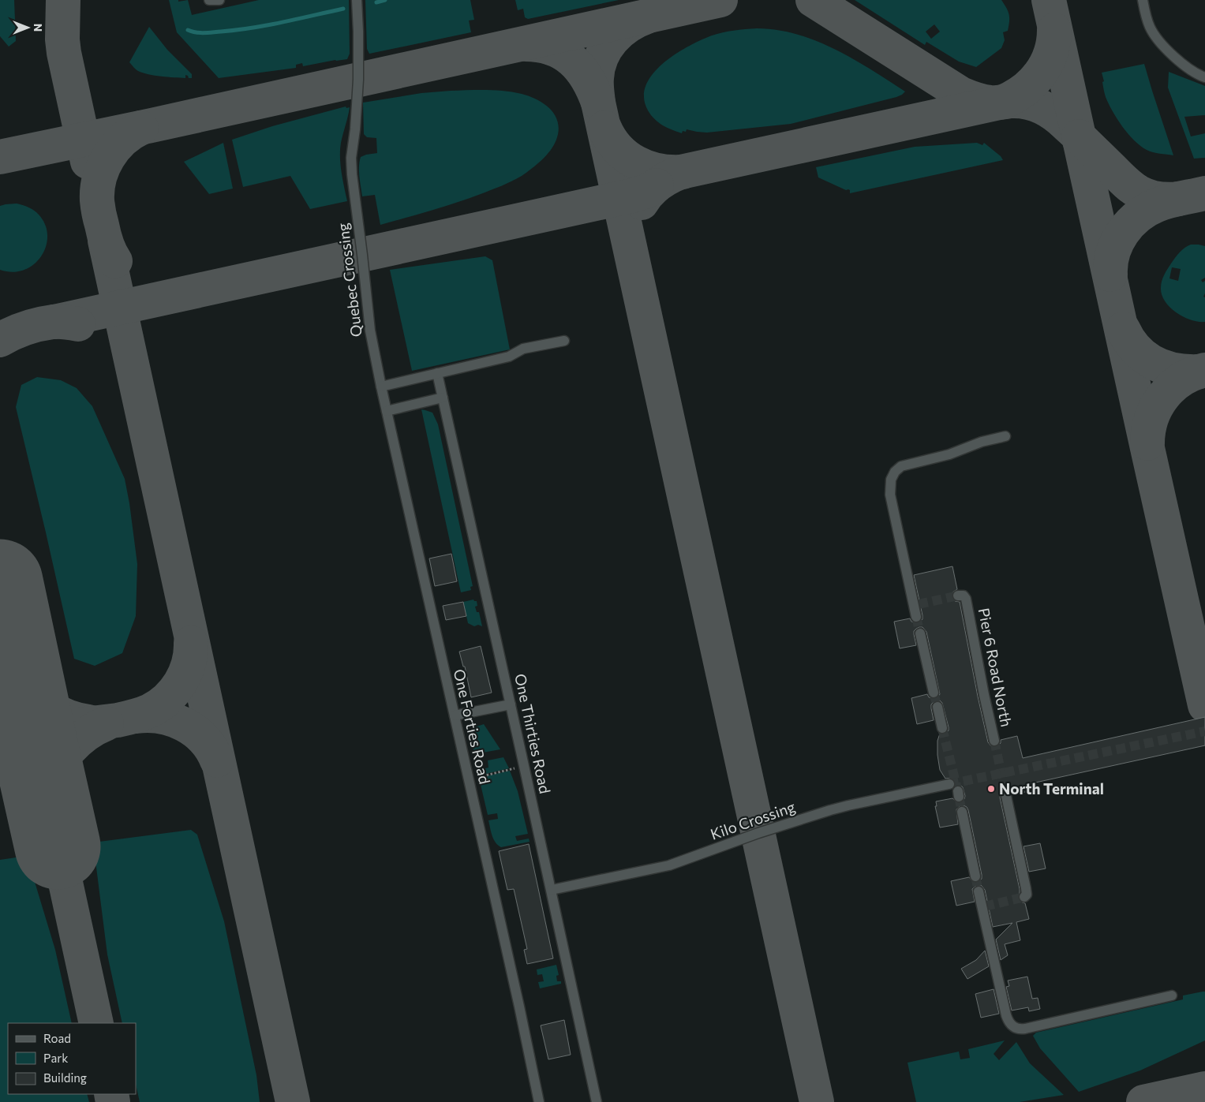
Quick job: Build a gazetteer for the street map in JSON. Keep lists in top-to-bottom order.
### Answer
{
  "streets": {
    "lane": [
      "Quebec Crossing",
      "Pier 6 Road North",
      "One Forties Road",
      "One Thirties Road",
      "Kilo Crossing"
    ]
  },
  "crossings": [
    ["Quebec Crossing", "One Forties Road"],
    ["One Thirties Road", "Kilo Crossing"]
  ],
  "places": ["North Terminal"],
  "legend": ["Road", "Park", "Building"],
  "north": "right"
}
